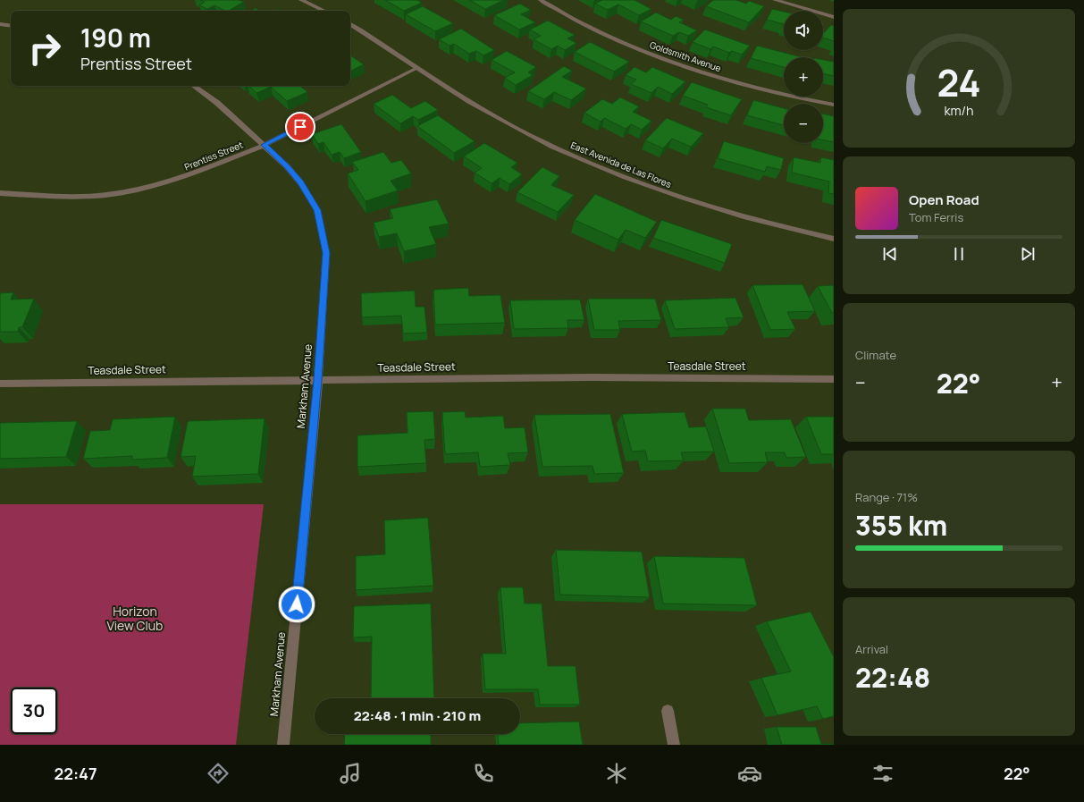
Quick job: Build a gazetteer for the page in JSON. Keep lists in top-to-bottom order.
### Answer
{
  "streets": {
    "street": [
      "Goldsmith Avenue",
      "Prentiss Street",
      "East Avenida de Las Flores",
      "Teasdale Street",
      "Markham Avenue"
    ]
  },
  "crossings": [
    ["Prentiss Street", "East Avenida de Las Flores"],
    ["Prentiss Street", "Markham Avenue"],
    ["Teasdale Street", "Markham Avenue"]
  ],
  "parks": ["Horizon View Club"],
  "page": {
    "map_buttons": ["+", "−"],
    "turn": ["190 m", "Prentiss Street"],
    "song": ["Open Road", "Tom Ferris"],
    "tile": [
      "Climate",
      ["Range · 71%", "355 km"],
      ["Arrival", "22:48"]
    ],
    "heat": ["−", "22°", "+"],
    "limit": "30",
    "trip": "22:48 · 1 min · 210 m",
    "tabs": ["22:47", "22°"],
    "gauge": ["24", "km/h"]
  }
}
